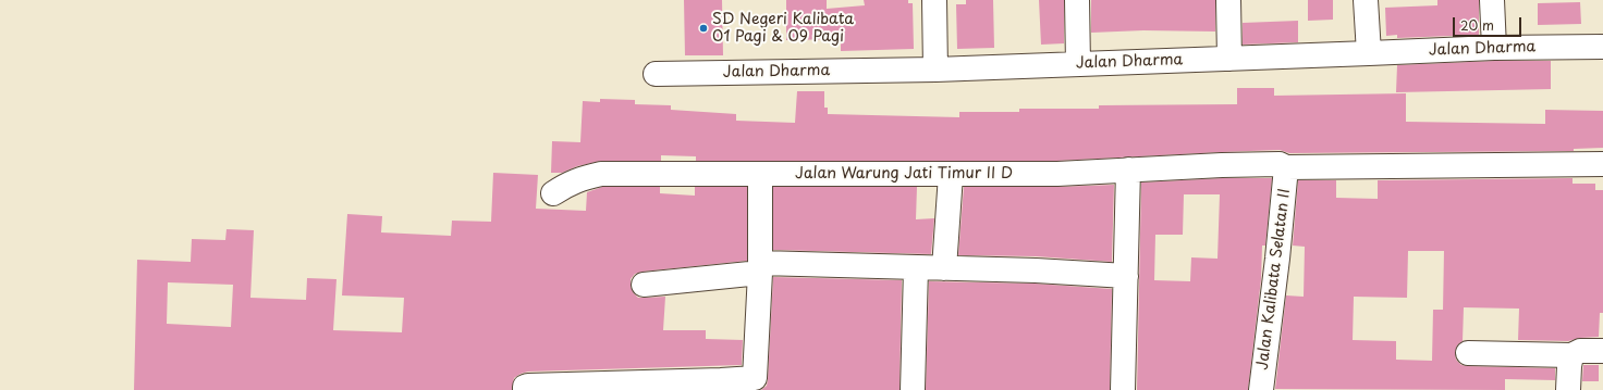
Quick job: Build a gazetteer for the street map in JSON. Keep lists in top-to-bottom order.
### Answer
{
  "streets": {
    "street": ["Jalan Dharma", "Jalan Warung Jati Timur II D", "Jalan Kalibata Selatan II"]
  },
  "crossings": [
    ["Jalan Warung Jati Timur II D", "Jalan Kalibata Selatan II"]
  ],
  "places": ["SD Negeri Kalibata 01 Pagi & 09 Pagi"],
  "scale_bar": "20 m"
}
